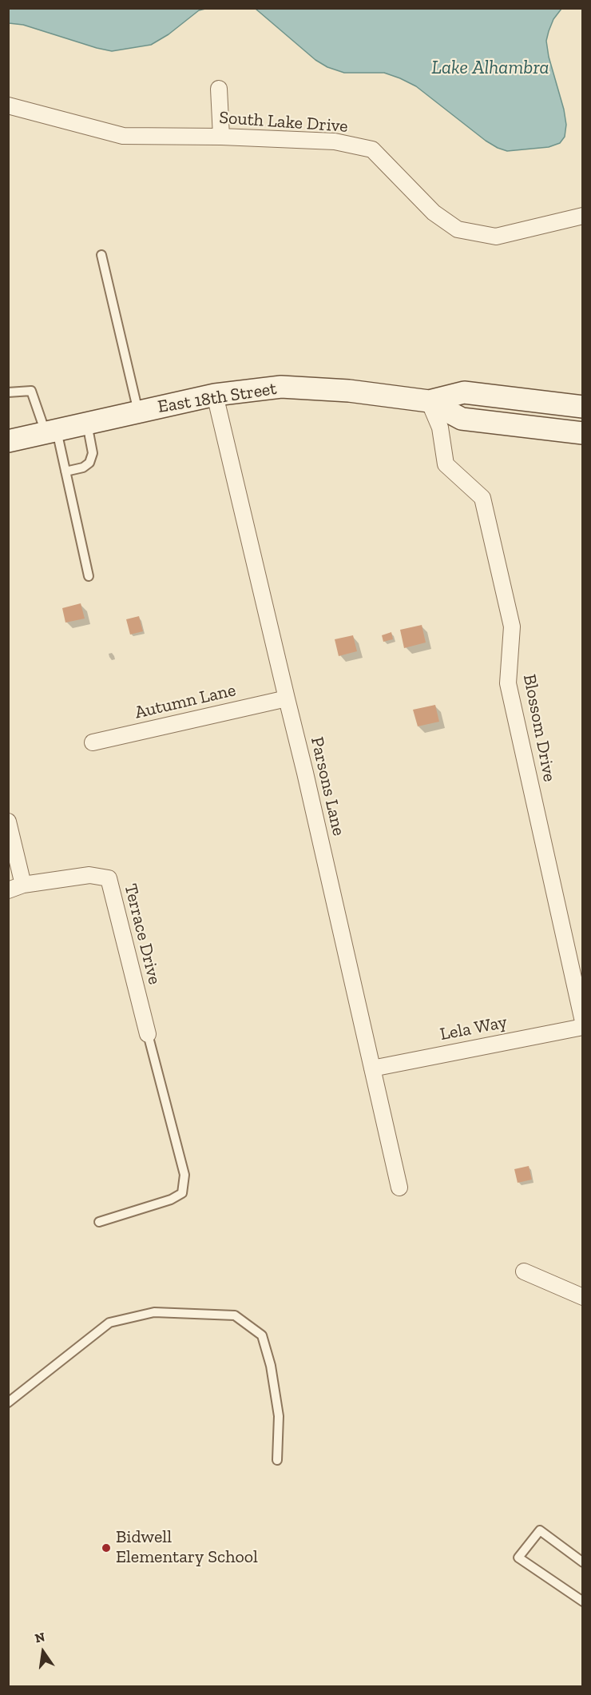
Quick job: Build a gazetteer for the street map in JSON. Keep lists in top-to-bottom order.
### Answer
{
  "streets": {
    "main road": ["East 18th Street"],
    "street": [
      "South Lake Drive",
      "Autumn Lane",
      "Blossom Drive",
      "Parsons Lane",
      "Terrace Drive",
      "Lela Way"
    ]
  },
  "crossings": [
    ["East 18th Street", "Blossom Drive"],
    ["East 18th Street", "Parsons Lane"],
    ["Autumn Lane", "Parsons Lane"],
    ["Parsons Lane", "Lela Way"]
  ],
  "water": ["Lake Alhambra"],
  "places": ["Bidwell Elementary School"],
  "north": "top"
}
